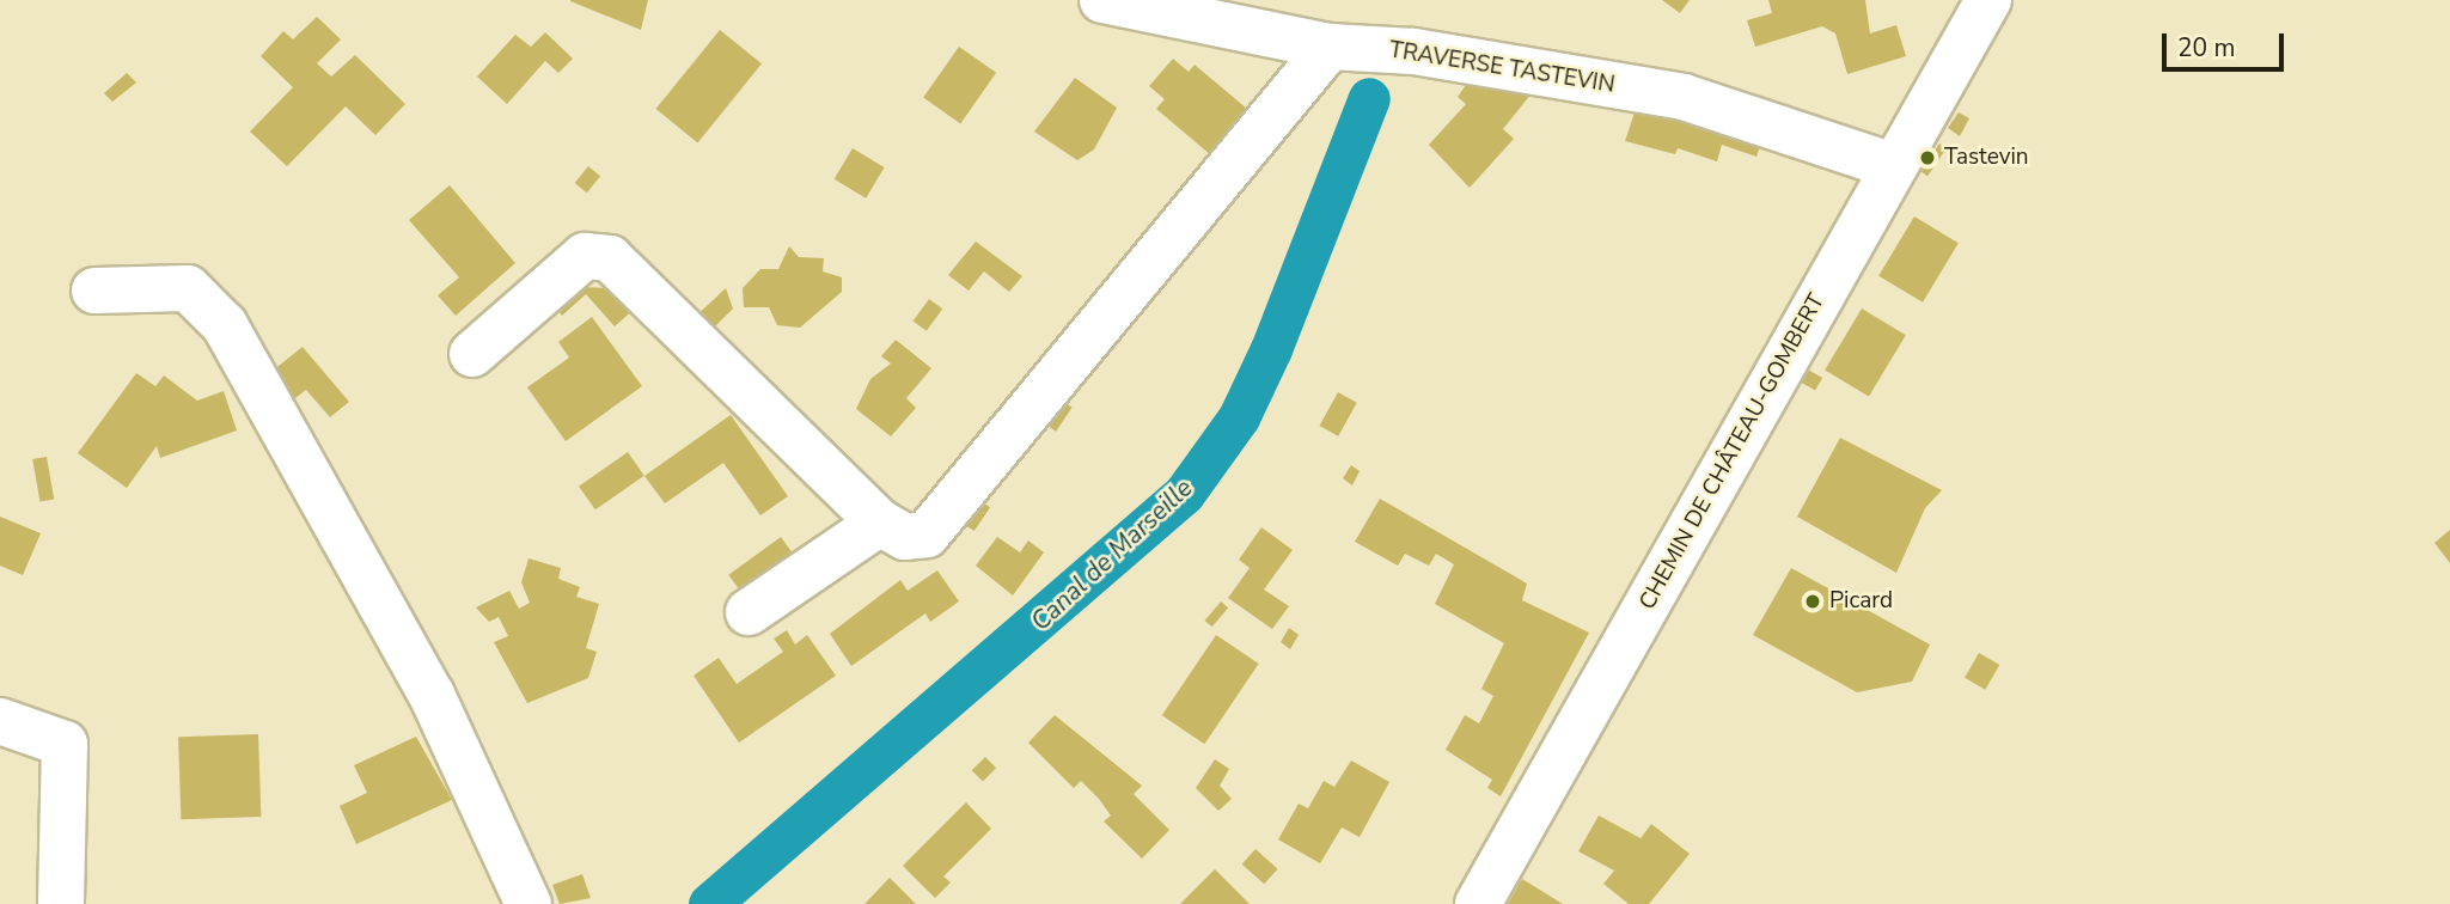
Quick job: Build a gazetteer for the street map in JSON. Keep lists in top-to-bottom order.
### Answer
{
  "streets": {
    "street": ["TRAVERSE TASTEVIN", "CHEMIN DE CHÂTEAU-GOMBERT"]
  },
  "crossings": [
    ["TRAVERSE TASTEVIN", "CHEMIN DE CHÂTEAU-GOMBERT"]
  ],
  "water": ["Canal de Marseille"],
  "places": ["Tastevin", "Picard"],
  "scale_bar": "20 m"
}
